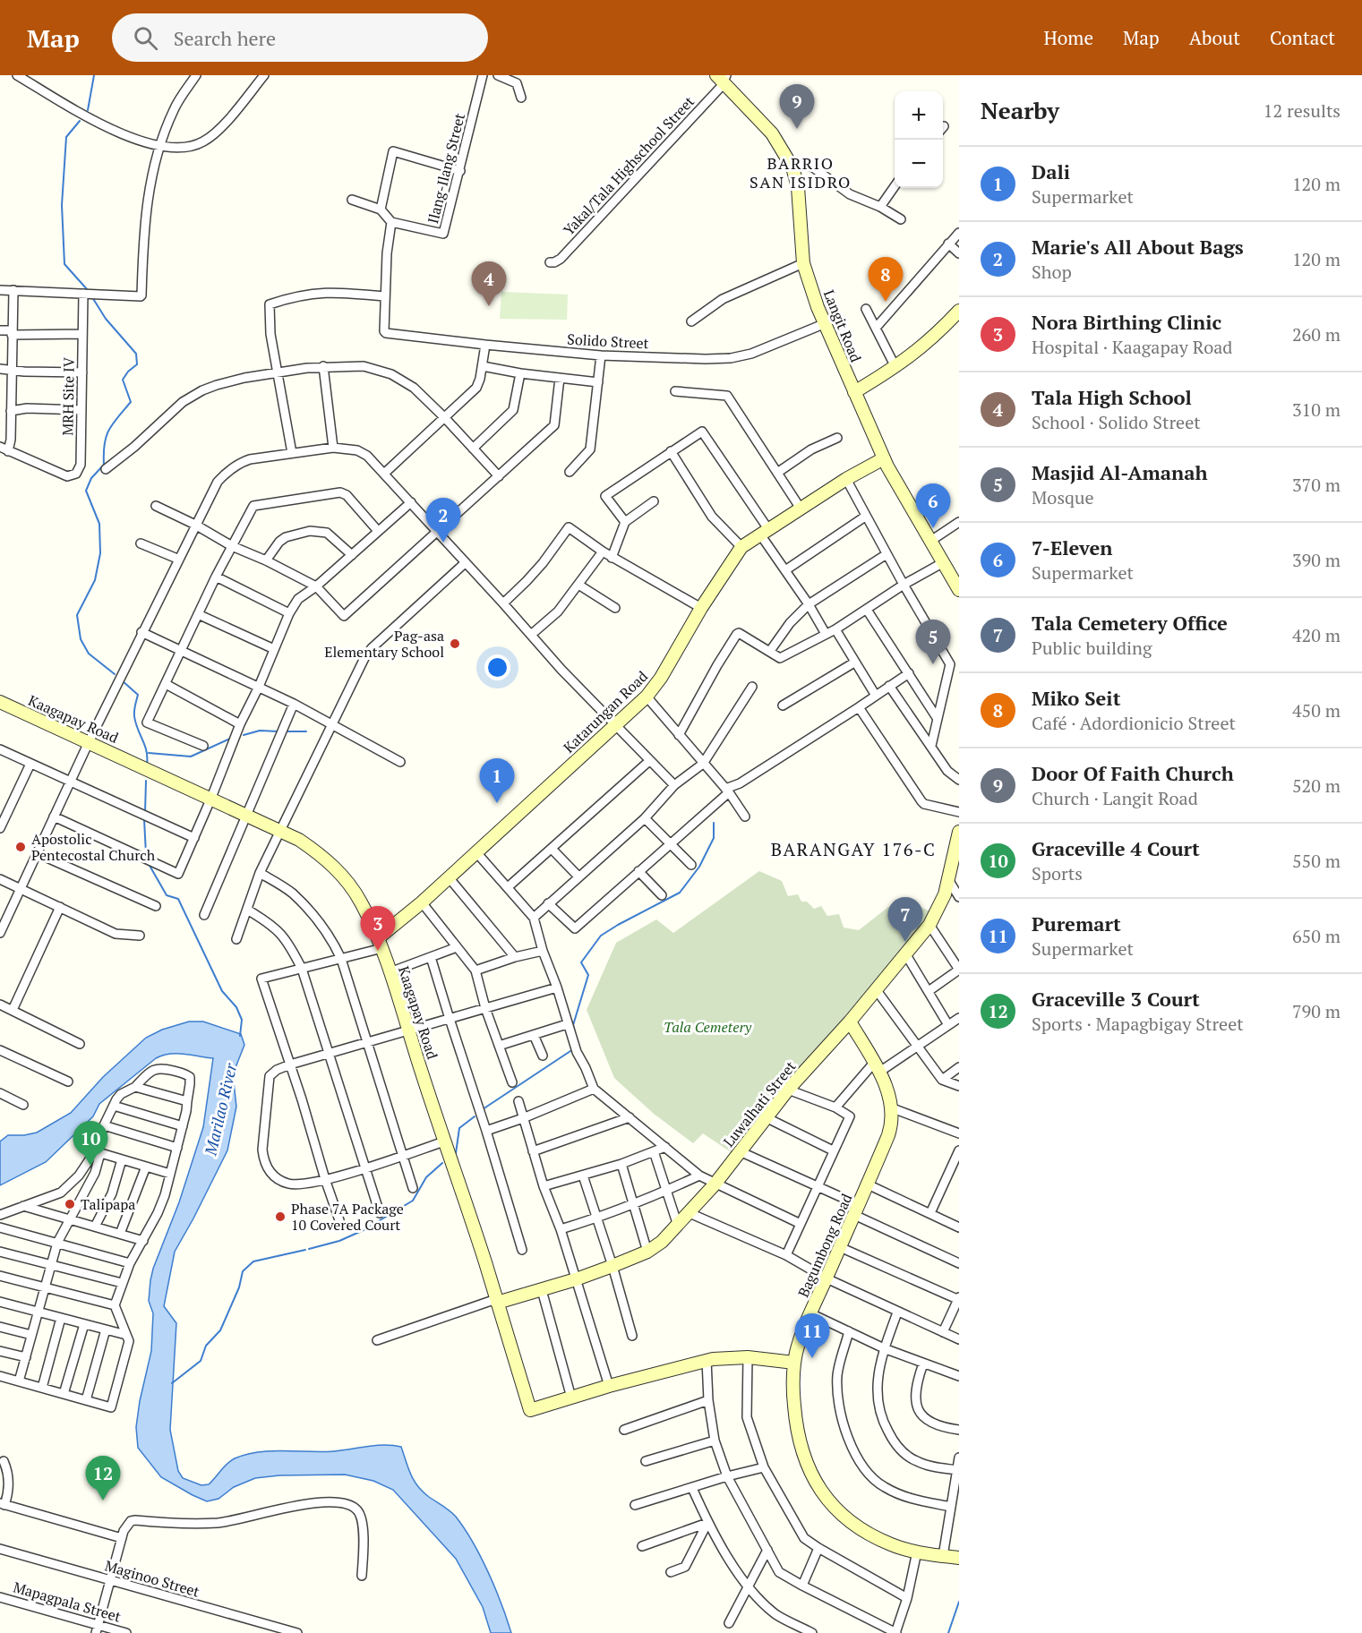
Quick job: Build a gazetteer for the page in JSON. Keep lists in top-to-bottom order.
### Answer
{
  "streets": {
    "street": [
      "Yakal/Tala Highschool Street",
      "Ilang-Ilang Street",
      "Langit Road",
      "Solido Street",
      "MRH Site IV",
      "Katarungan Road",
      "Kaagapay Road",
      "Luwalhati Street",
      "Bagumbong Road",
      "Maginoo Street",
      "Mapagpala Street"
    ]
  },
  "crossings": [
    ["Yakal/Tala Highschool Street", "Langit Road"],
    ["Langit Road", "Solido Street"],
    ["Langit Road", "Katarungan Road"],
    ["Katarungan Road", "Kaagapay Road"],
    ["Kaagapay Road", "Luwalhati Street"],
    ["Luwalhati Street", "Bagumbong Road"]
  ],
  "districts": ["BARRIO SAN ISIDRO", "BARANGAY 176-C"],
  "water": ["Marilao River"],
  "parks": ["Tala Cemetery"],
  "places": [
    "Pag-asa Elementary School",
    "Apostolic Pentecostal Church",
    "Talipapa",
    "Phase 7A Package 10 Covered Court"
  ],
  "page": {
    "header": "Map",
    "search": "Search here",
    "nav": [
      "Home",
      "Map",
      "About",
      "Contact"
    ],
    "heading": ["Nearby", "12 results"],
    "pins": [
      "9",
      "8",
      "4",
      "6",
      "2",
      "5",
      "1",
      "7",
      "3",
      "10",
      "11",
      "12"
    ],
    "map_buttons": ["+", "−"],
    "list": [
      {
        "mark": "1",
        "name": "Dali",
        "note": "Supermarket",
        "value": "120 m"
      },
      {
        "mark": "2",
        "name": "Marie's All About Bags",
        "note": "Shop",
        "value": "120 m"
      },
      {
        "mark": "3",
        "name": "Nora Birthing Clinic",
        "note": "Hospital · Kaagapay Road",
        "value": "260 m"
      },
      {
        "mark": "4",
        "name": "Tala High School",
        "note": "School · Solido Street",
        "value": "310 m"
      },
      {
        "mark": "5",
        "name": "Masjid Al-Amanah",
        "note": "Mosque",
        "value": "370 m"
      },
      {
        "mark": "6",
        "name": "7-Eleven",
        "note": "Supermarket",
        "value": "390 m"
      },
      {
        "mark": "7",
        "name": "Tala Cemetery Office",
        "note": "Public building",
        "value": "420 m"
      },
      {
        "mark": "8",
        "name": "Miko Seit",
        "note": "Café · Adordionicio Street",
        "value": "450 m"
      },
      {
        "mark": "9",
        "name": "Door Of Faith Church",
        "note": "Church · Langit Road",
        "value": "520 m"
      },
      {
        "mark": "10",
        "name": "Graceville 4 Court",
        "note": "Sports",
        "value": "550 m"
      },
      {
        "mark": "11",
        "name": "Puremart",
        "note": "Supermarket",
        "value": "650 m"
      },
      {
        "mark": "12",
        "name": "Graceville 3 Court",
        "note": "Sports · Mapagbigay Street",
        "value": "790 m"
      }
    ]
  }
}
